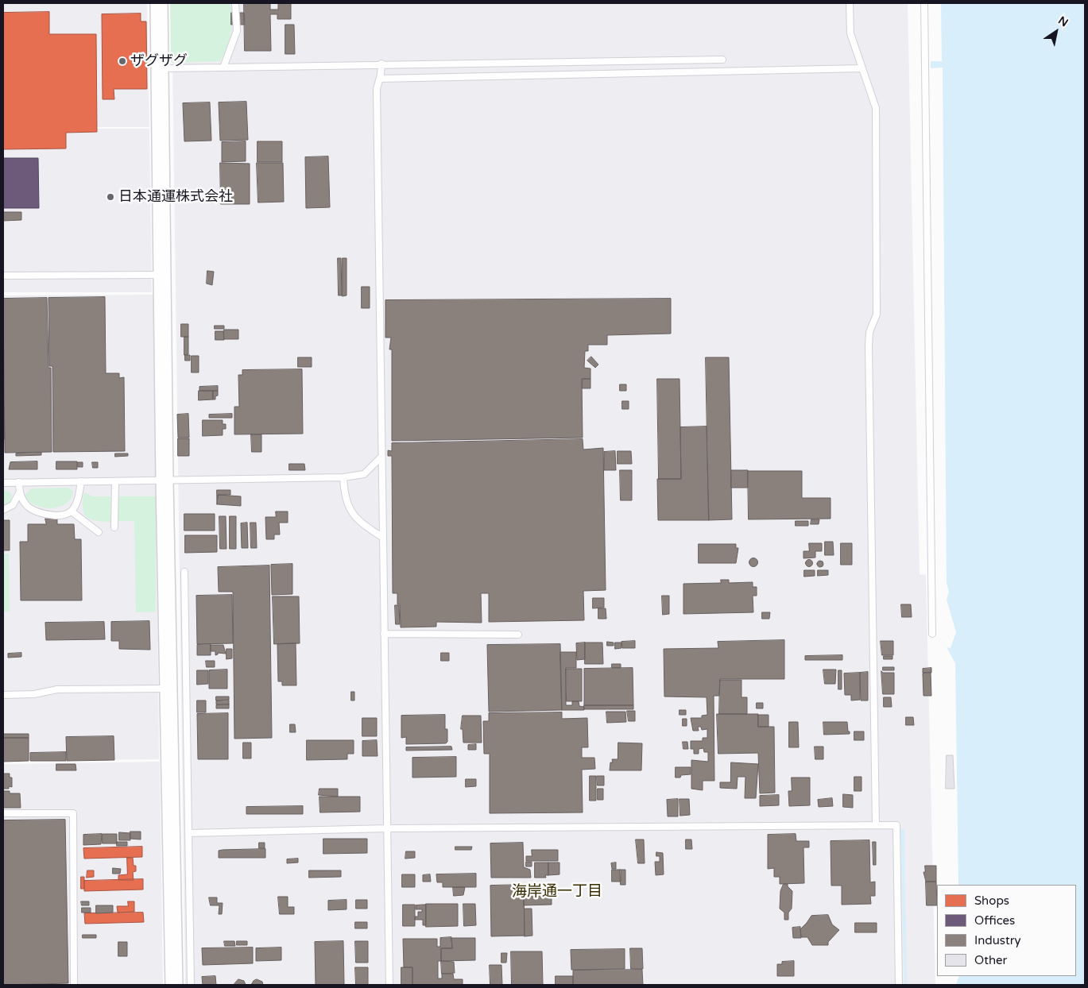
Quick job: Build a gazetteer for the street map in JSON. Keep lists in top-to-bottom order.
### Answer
{
  "districts": ["海岸通一丁目"],
  "places": ["ザグザグ", "日本通運株式会社"],
  "legend": [
    "Shops",
    "Offices",
    "Industry",
    "Other"
  ],
  "north": "top right"
}
